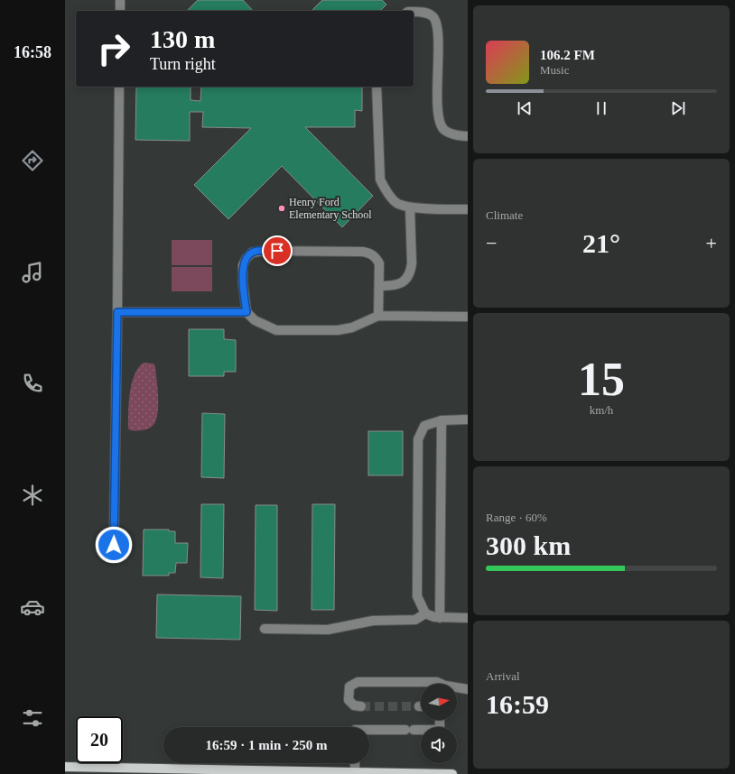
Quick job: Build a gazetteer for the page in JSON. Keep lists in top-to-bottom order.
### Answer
{
  "places": ["Henry Ford Elementary School"],
  "north": "right",
  "page": {
    "tabs": "16:58",
    "turn": ["130 m", "Turn right"],
    "song": ["106.2 FM", "Music"],
    "tile": [
      "Climate",
      ["15", "km/h"],
      ["Range · 60%", "300 km"],
      ["Arrival", "16:59"]
    ],
    "heat": ["−", "21°", "+"],
    "limit": "20",
    "trip": "16:59 · 1 min · 250 m"
  }
}
